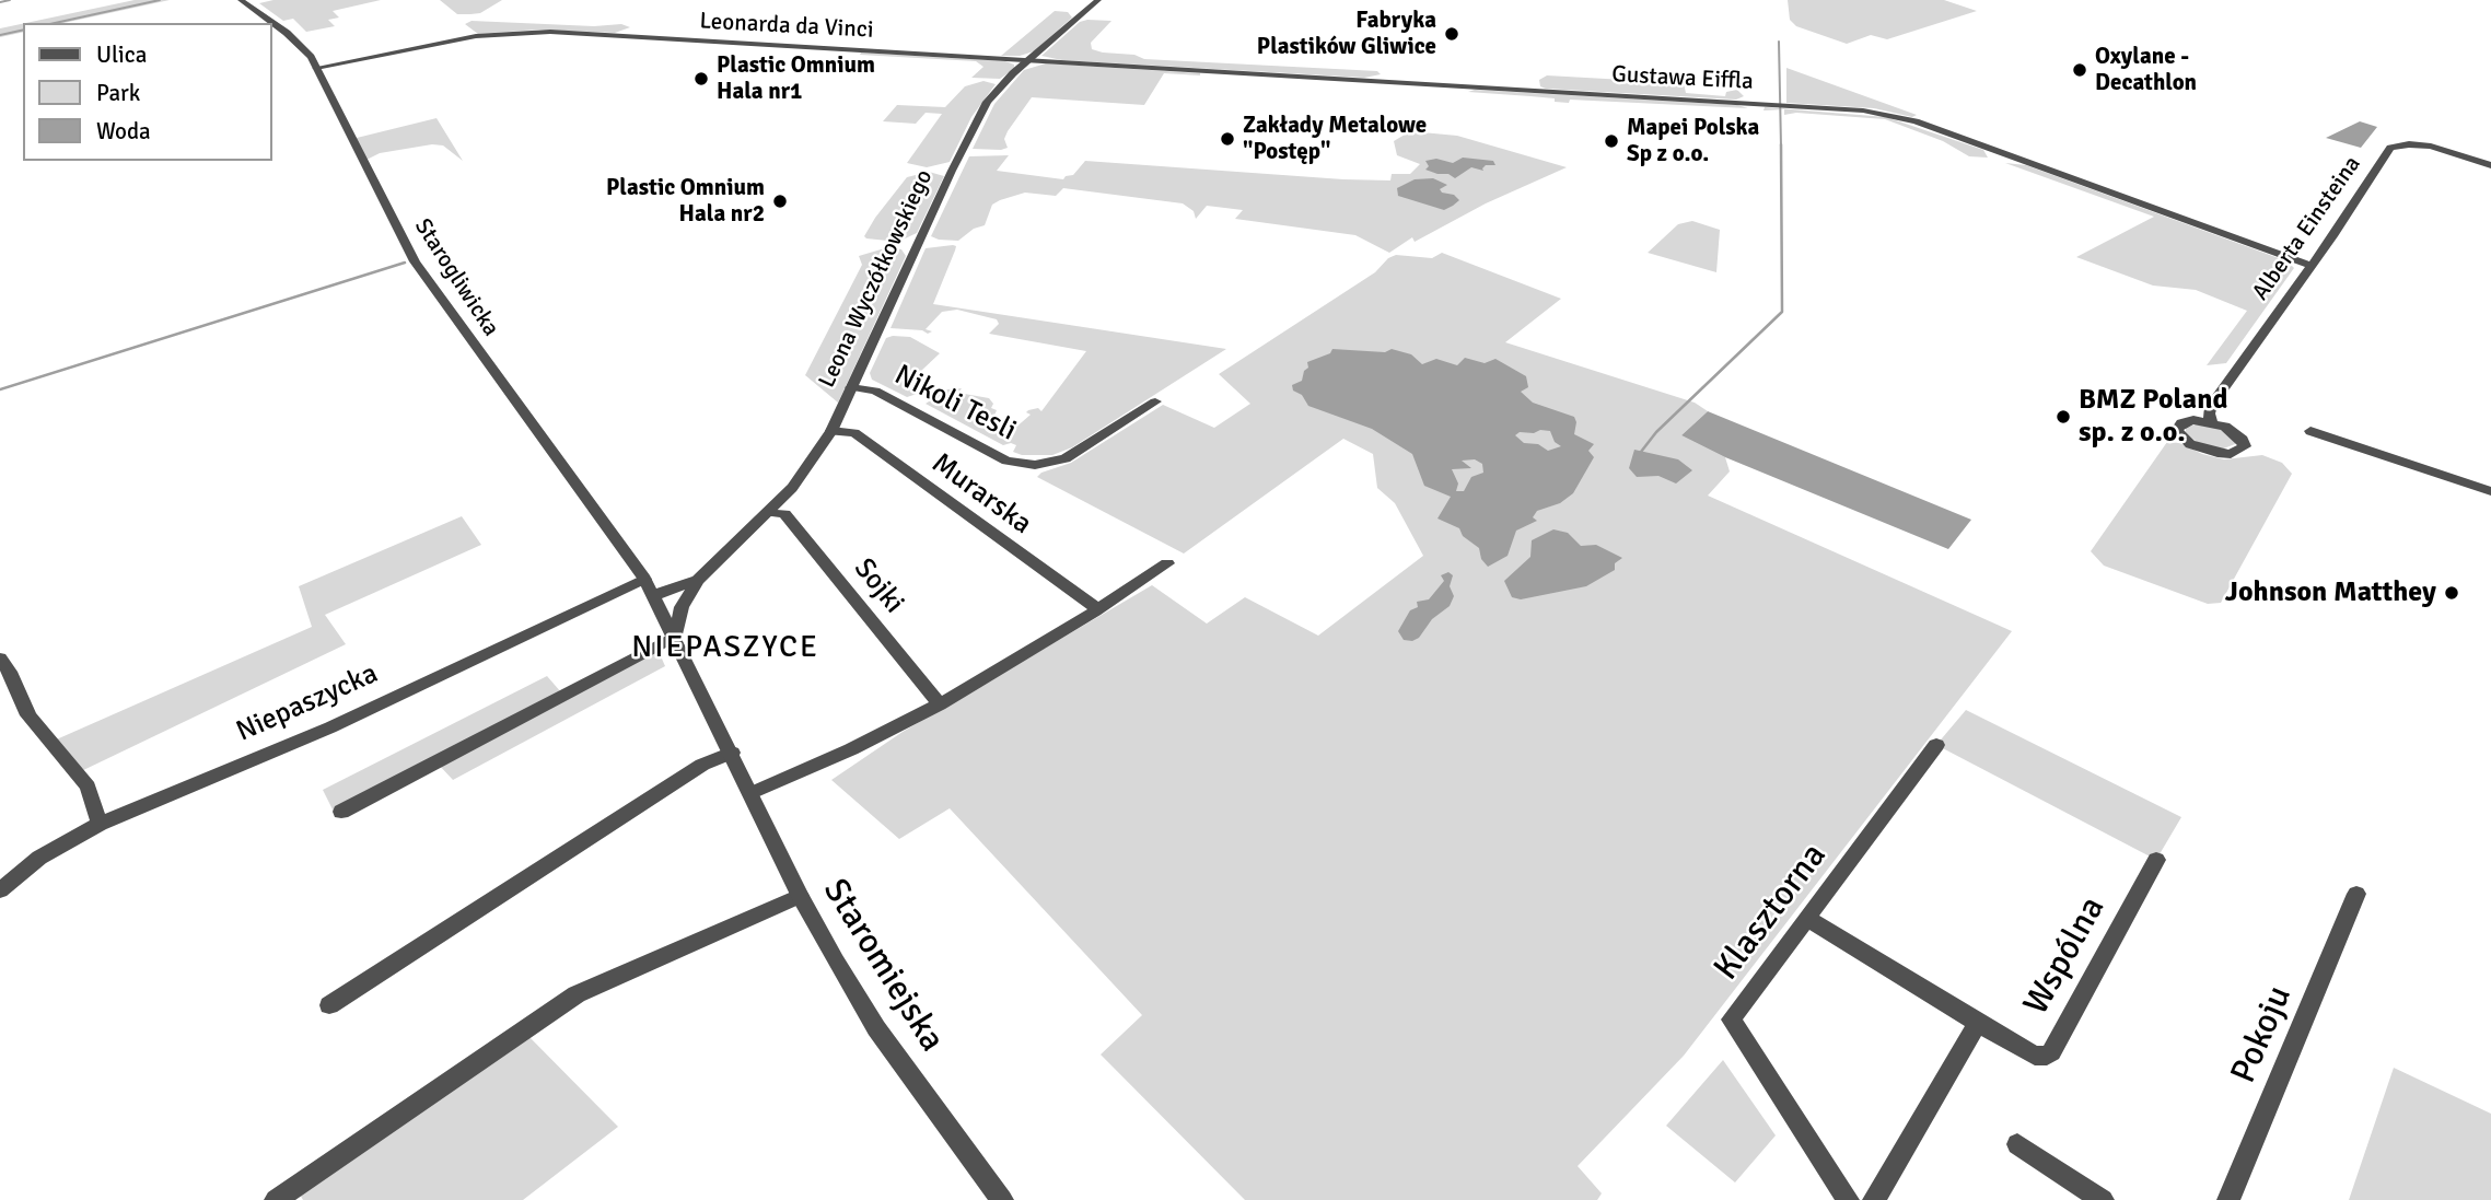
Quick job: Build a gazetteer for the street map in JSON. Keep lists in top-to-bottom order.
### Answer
{
  "streets": {
    "street": [
      "Leonarda da Vinci",
      "Gustawa Eiffla",
      "Alberta Einsteina",
      "Starogliwicka",
      "Leona Wyczółkowskiego",
      "Nikoli Tesli",
      "Murarska",
      "Sojki",
      "Niepaszycka",
      "Klasztorna",
      "Wspólna",
      "Staromiejska",
      "Pokoju"
    ]
  },
  "crossings": [
    ["Leonarda da Vinci", "Gustawa Eiffla"],
    ["Leonarda da Vinci", "Starogliwicka"],
    ["Leonarda da Vinci", "Leona Wyczółkowskiego"],
    ["Gustawa Eiffla", "Alberta Einsteina"],
    ["Gustawa Eiffla", "Leona Wyczółkowskiego"],
    ["Starogliwicka", "Staromiejska"],
    ["Leona Wyczółkowskiego", "Nikoli Tesli"],
    ["Leona Wyczółkowskiego", "Murarska"],
    ["Leona Wyczółkowskiego", "Sojki"],
    ["Leona Wyczółkowskiego", "Staromiejska"],
    ["Niepaszycka", "Staromiejska"],
    ["Klasztorna", "Wspólna"]
  ],
  "districts": ["NIEPASZYCE"],
  "places": [
    "Fabryka Plastików Gliwice",
    "Oxylane - Decathlon",
    "Plastic Omnium Hala nr1",
    "Zakłady Metalowe \"Postęp\"",
    "Mapei Polska Sp z o.o.",
    "Plastic Omnium Hala nr2",
    "BMZ Poland sp. z o.o.",
    "Johnson Matthey"
  ],
  "legend": ["Ulica", "Park", "Woda"]
}
